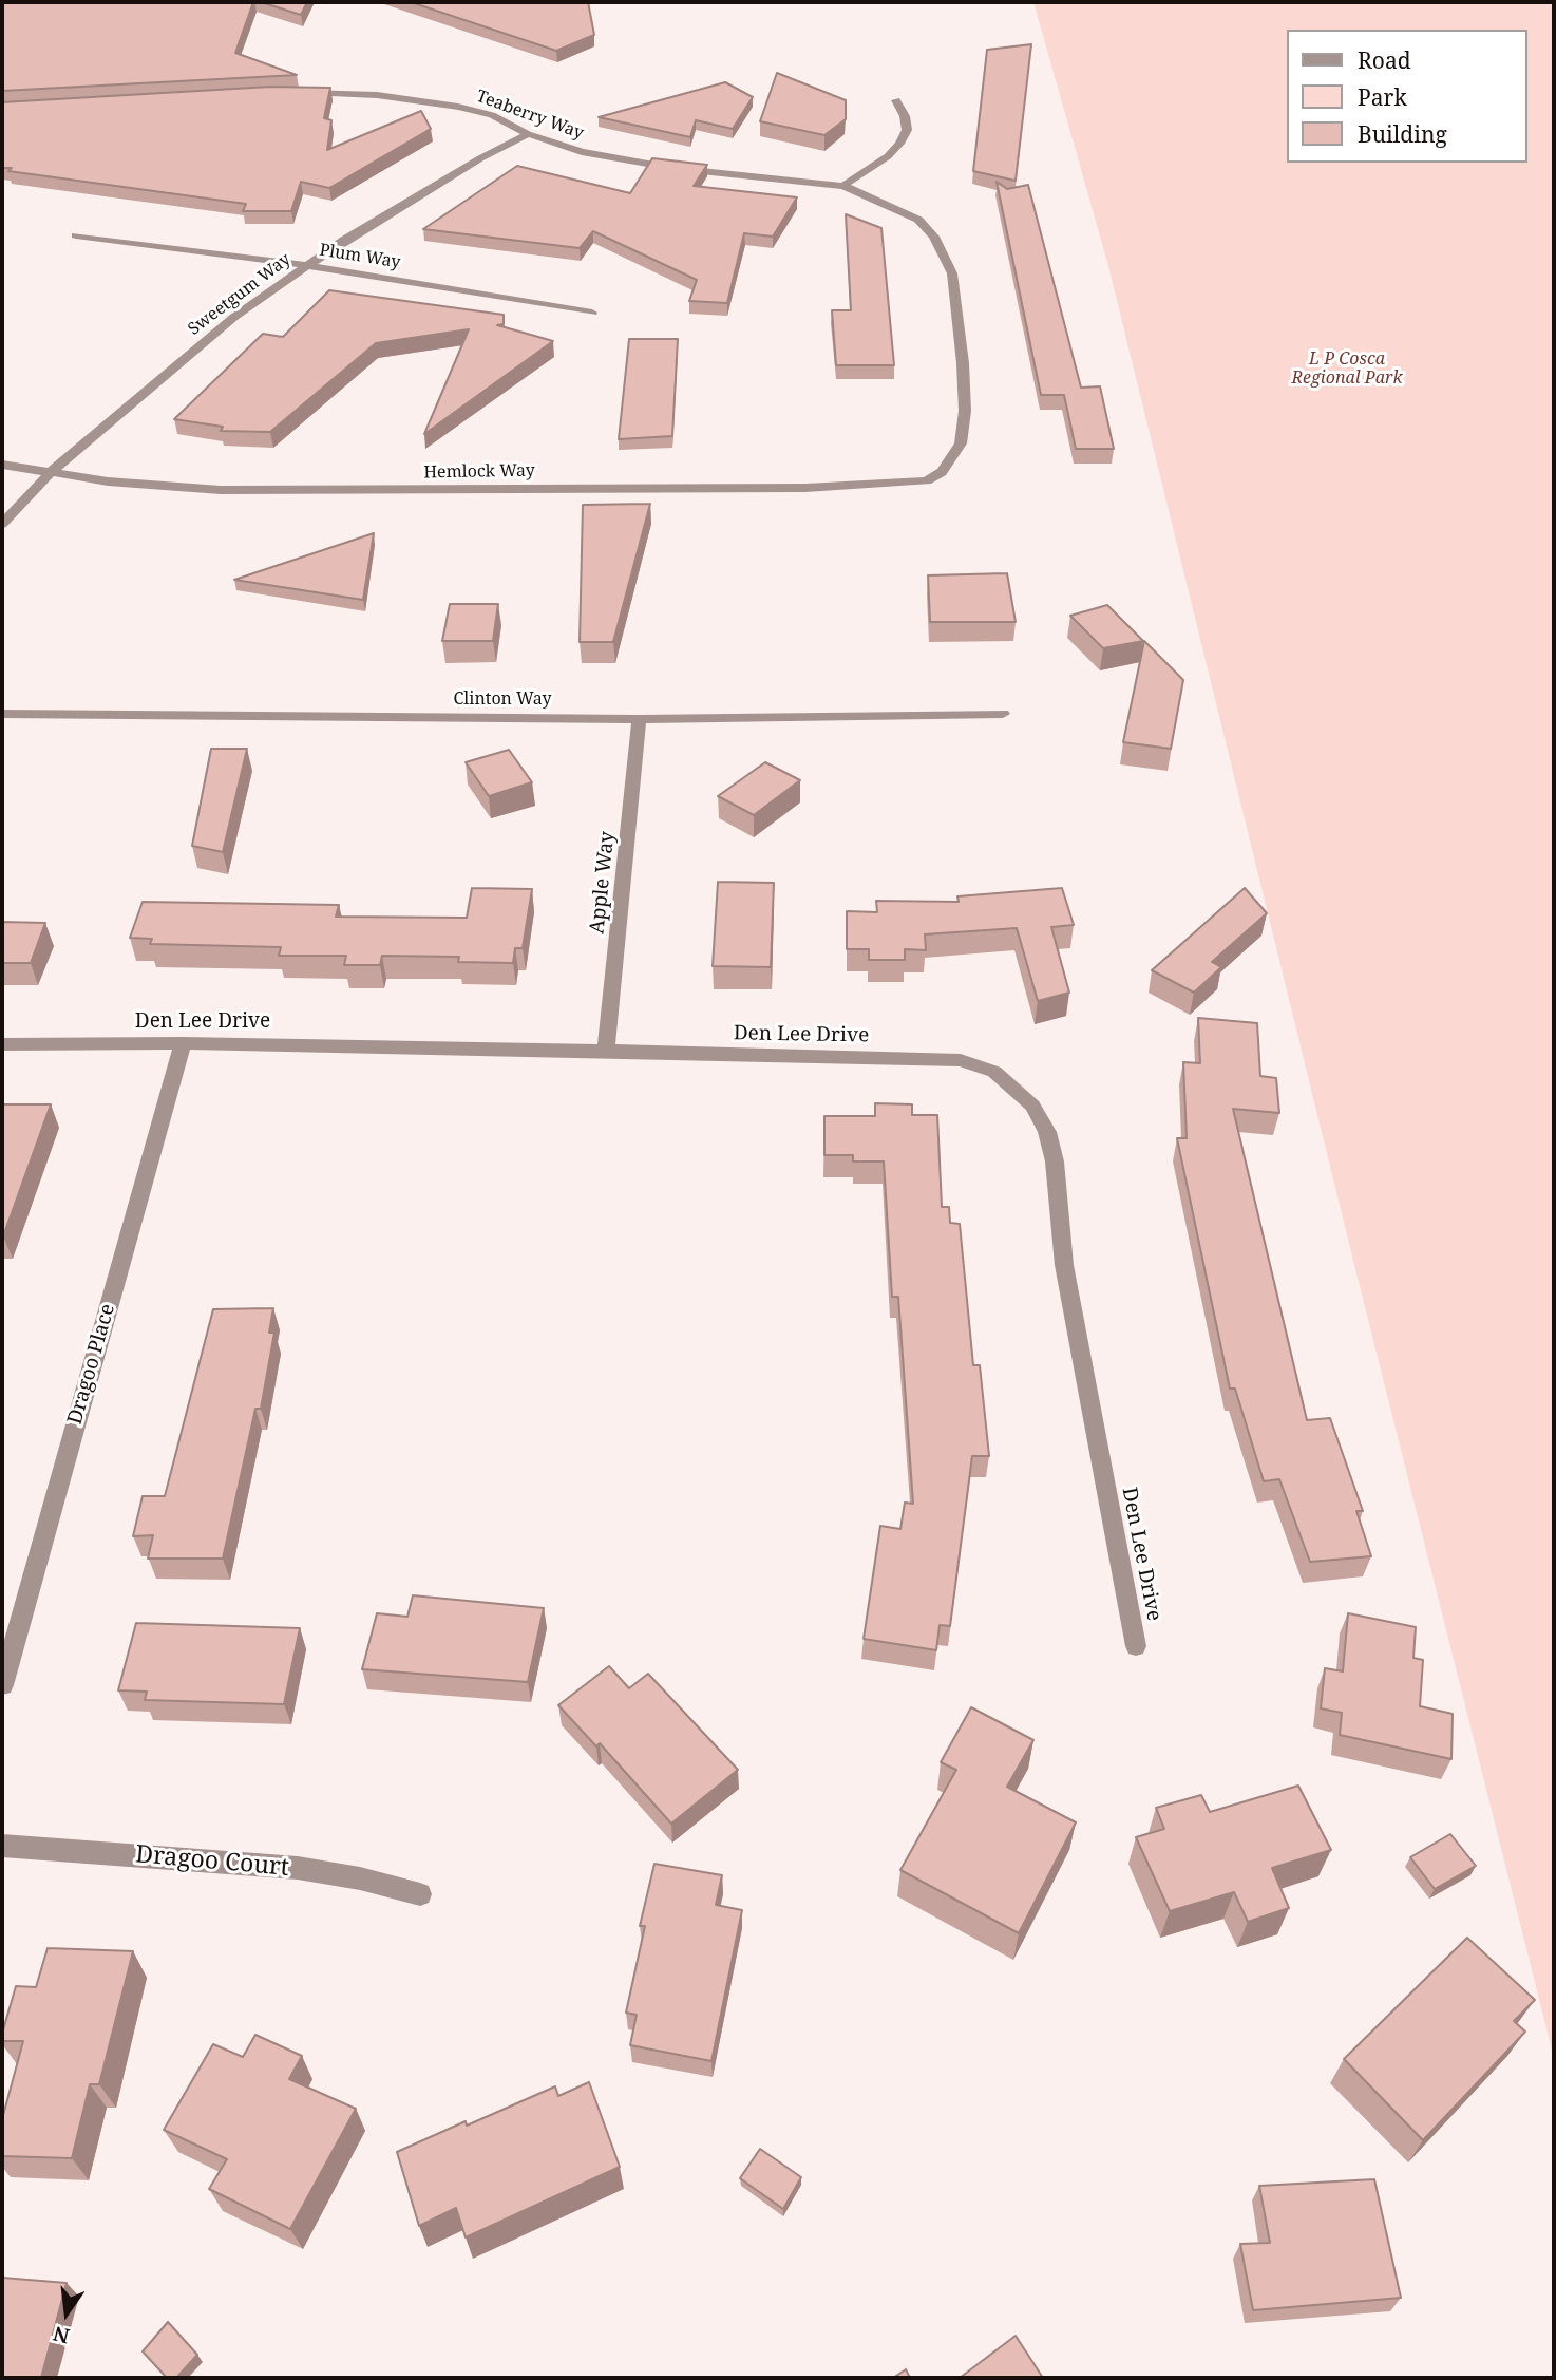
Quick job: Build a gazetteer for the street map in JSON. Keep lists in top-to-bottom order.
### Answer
{
  "streets": {
    "street": [
      "Teaberry Way",
      "Plum Way",
      "Sweetgum Way",
      "Hemlock Way",
      "Clinton Way",
      "Apple Way",
      "Den Lee Drive",
      "Dragoo Place",
      "Dragoo Court"
    ]
  },
  "crossings": [
    ["Teaberry Way", "Sweetgum Way"],
    ["Teaberry Way", "Hemlock Way"],
    ["Plum Way", "Sweetgum Way"],
    ["Sweetgum Way", "Hemlock Way"],
    ["Clinton Way", "Apple Way"],
    ["Apple Way", "Den Lee Drive"],
    ["Den Lee Drive", "Dragoo Place"]
  ],
  "parks": ["L P Cosca Regional Park"],
  "legend": ["Road", "Park", "Building"],
  "north": "bottom"
}
